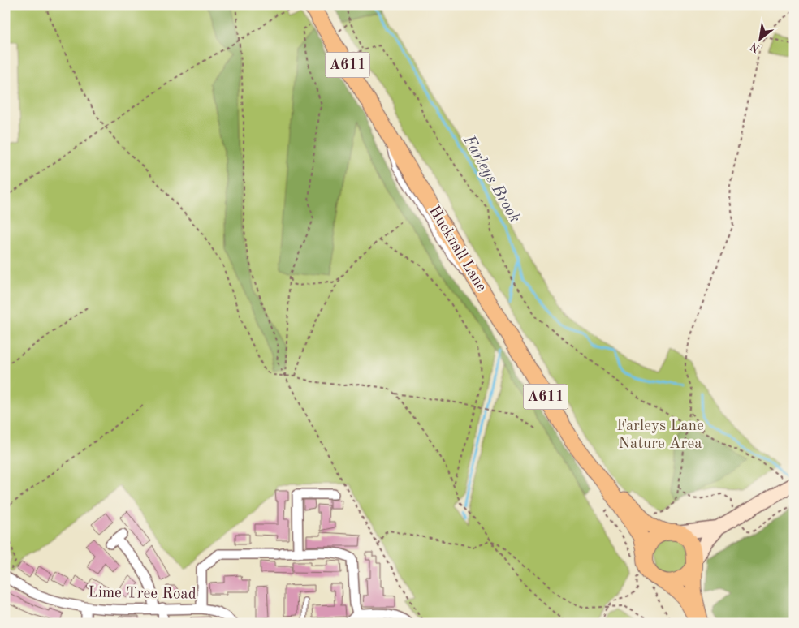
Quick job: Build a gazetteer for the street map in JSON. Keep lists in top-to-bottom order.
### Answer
{
  "streets": {
    "main road": ["A611", "Hucknall Lane"],
    "street": ["Lime Tree Road"]
  },
  "water": ["Farleys Brook"],
  "parks": ["Farleys Lane Nature Area"],
  "north": "bottom left"
}
